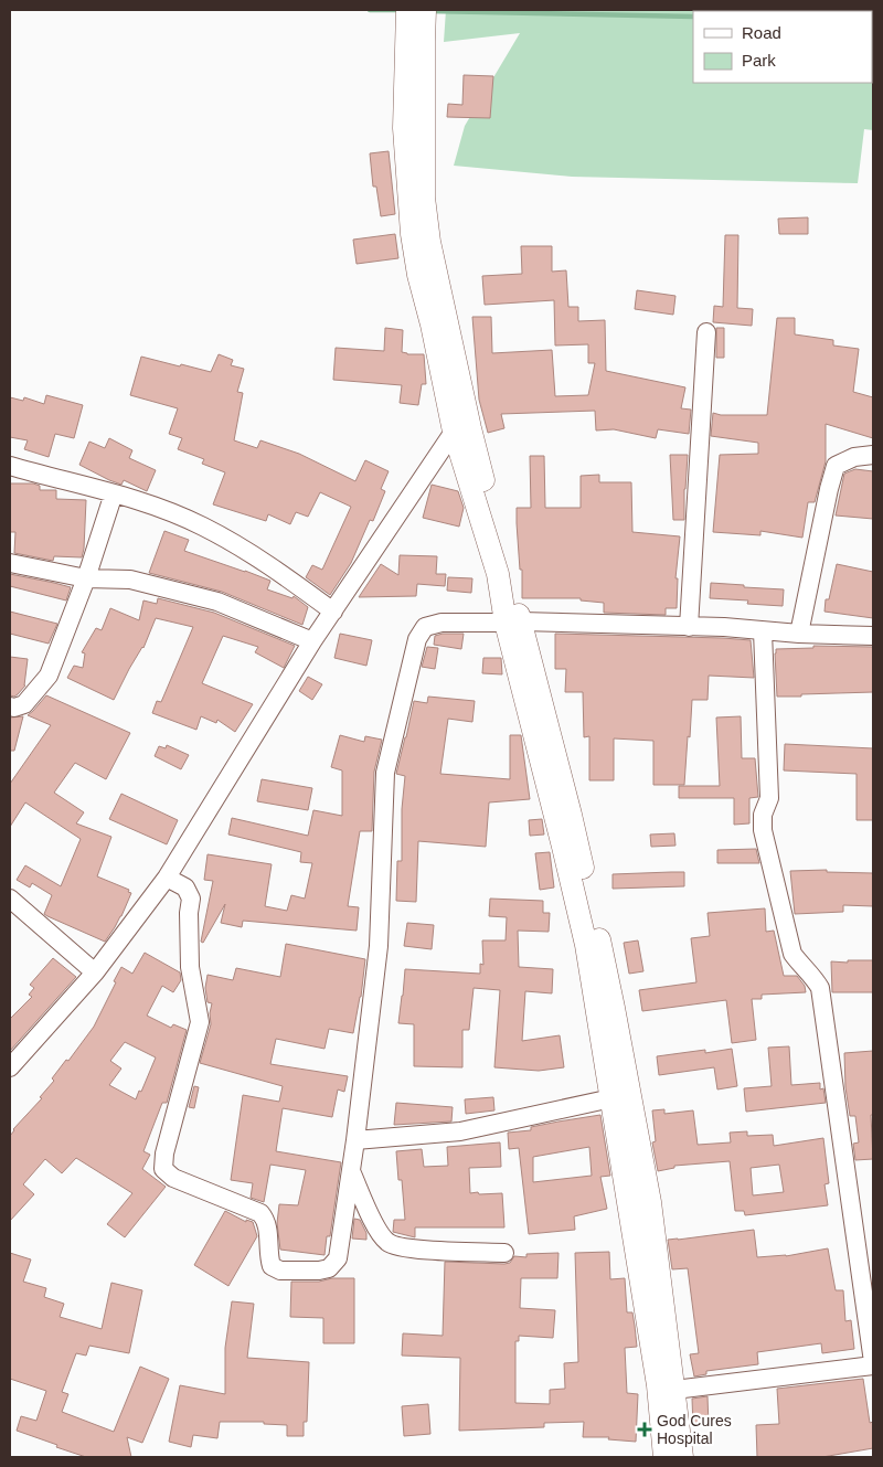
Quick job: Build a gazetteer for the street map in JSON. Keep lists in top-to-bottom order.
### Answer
{
  "places": {
    "health": ["God Cures Hospital"]
  },
  "legend": ["Road", "Park"]
}
